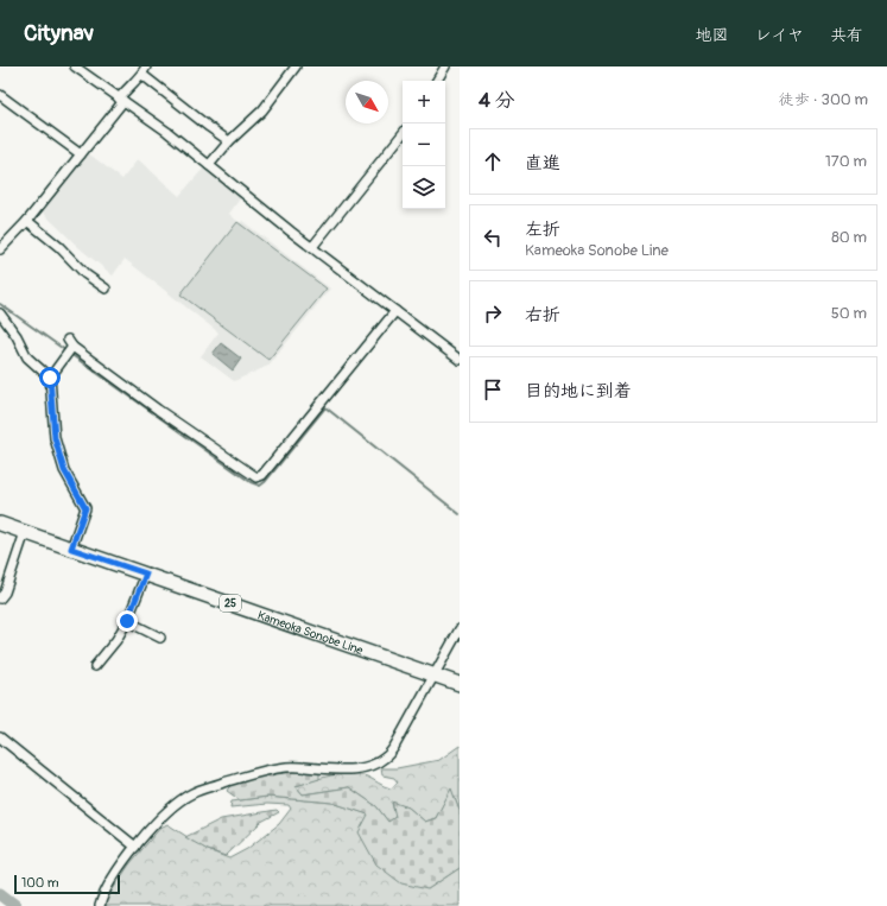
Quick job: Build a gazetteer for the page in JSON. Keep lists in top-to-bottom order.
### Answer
{
  "streets": {
    "main road": ["25", "Kameoka Sonobe Line"]
  },
  "scale_bar": "100 m",
  "north": "bottom right",
  "page": {
    "header": "Citynav",
    "nav": ["地図", "レイヤ", "共有"],
    "heading": ["4 分", "徒歩 · 300 m"],
    "map_buttons": ["+", "−"],
    "list": [
      ["直進", "170 m"],
      ["左折", "Kameoka Sonobe Line", "80 m"],
      ["右折", "50 m"],
      "目的地に到着"
    ],
    "scale": "100 m"
  }
}
